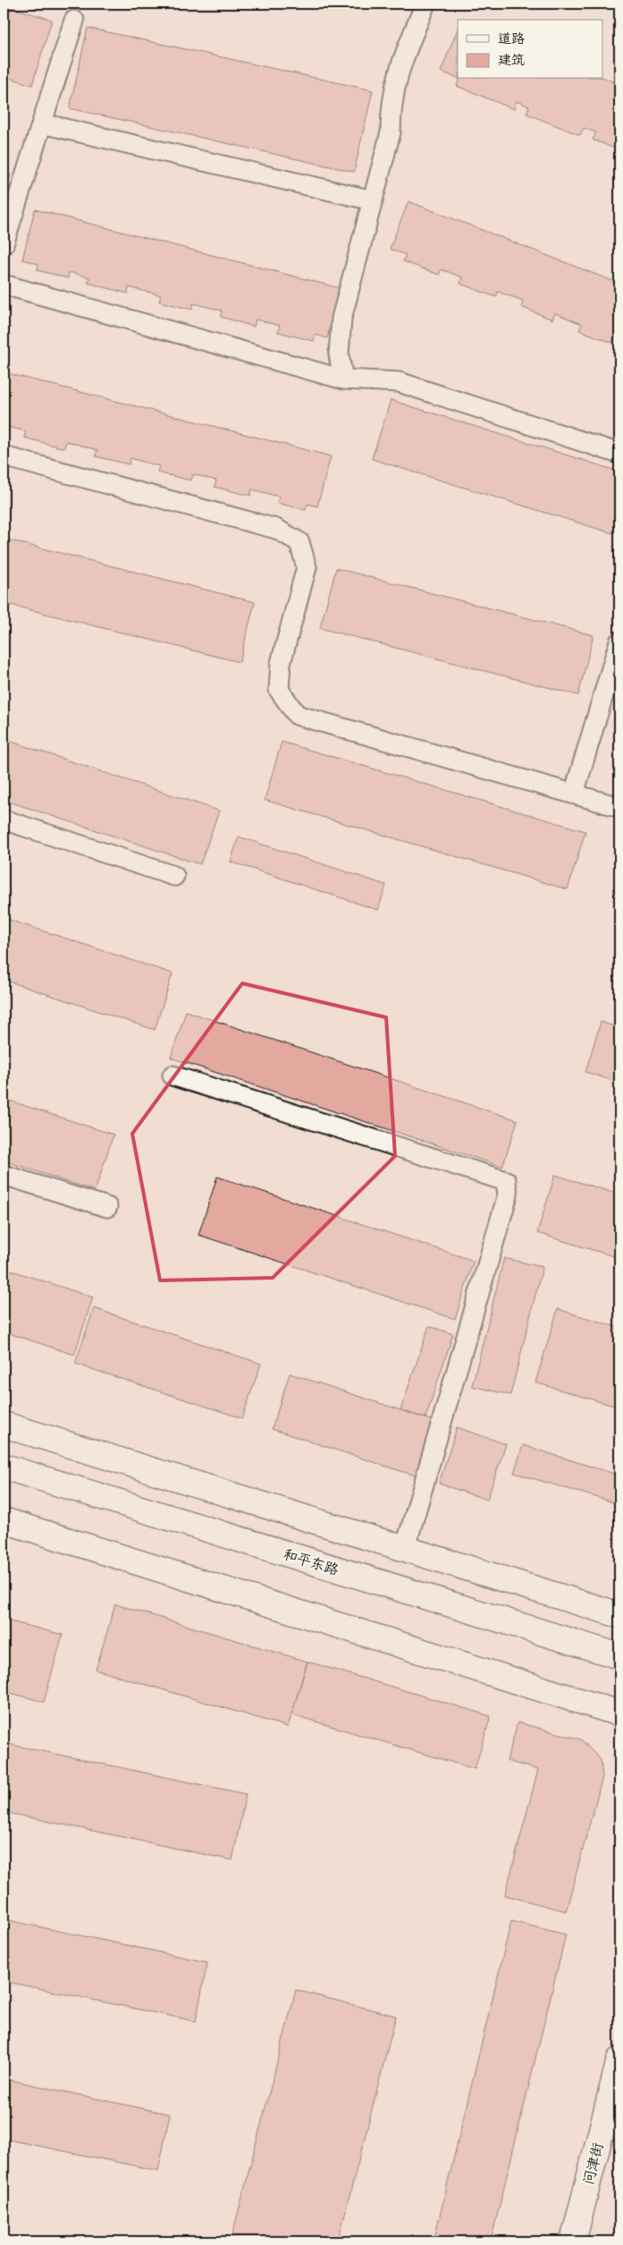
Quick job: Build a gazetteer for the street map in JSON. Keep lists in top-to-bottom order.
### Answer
{
  "streets": {
    "main road": ["和平东路", "问津街"]
  },
  "legend": ["道路", "建筑"]
}
